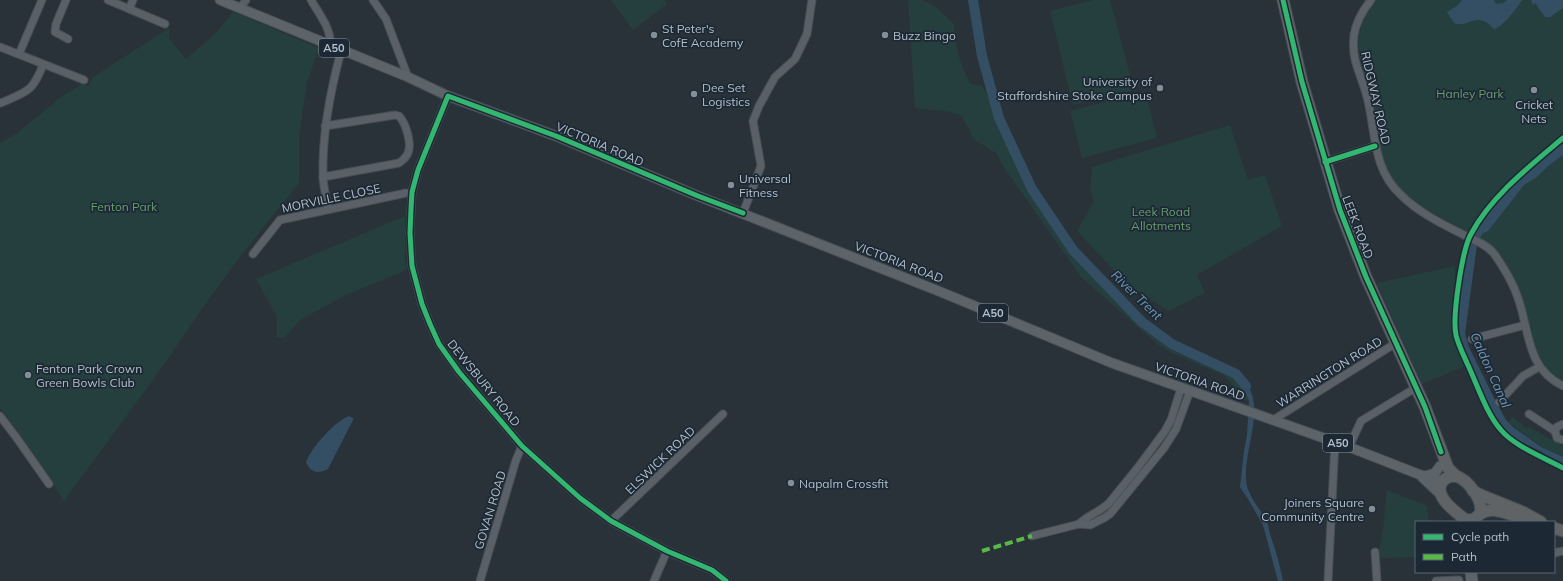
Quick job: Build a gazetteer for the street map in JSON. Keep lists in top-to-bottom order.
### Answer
{
  "streets": {
    "highway": ["LEEK ROAD"],
    "main road": ["A50", "VICTORIA ROAD"],
    "street": [
      "RIDGWAY ROAD",
      "MORVILLE CLOSE",
      "WARRINGTON ROAD",
      "DEWSBURY ROAD",
      "ELSWICK ROAD",
      "GOVAN ROAD"
    ]
  },
  "crossings": [
    ["VICTORIA ROAD", "LEEK ROAD"],
    ["VICTORIA ROAD", "WARRINGTON ROAD"],
    ["VICTORIA ROAD", "DEWSBURY ROAD"],
    ["LEEK ROAD", "WARRINGTON ROAD"],
    ["DEWSBURY ROAD", "ELSWICK ROAD"],
    ["DEWSBURY ROAD", "GOVAN ROAD"]
  ],
  "water": ["River Trent", "Caldon Canal"],
  "parks": ["Hanley Park", "Fenton Park", "Leek Road Allotments"],
  "places": [
    "St Peter's CofE Academy",
    "Buzz Bingo",
    "University of Staffordshire Stoke Campus",
    "Cricket Nets",
    "Dee Set Logistics",
    "Universal Fitness",
    "Fenton Park Crown Green Bowls Club",
    "Napalm Crossfit",
    "Joiners Square Community Centre"
  ],
  "legend": ["Cycle path", "Path"]
}
